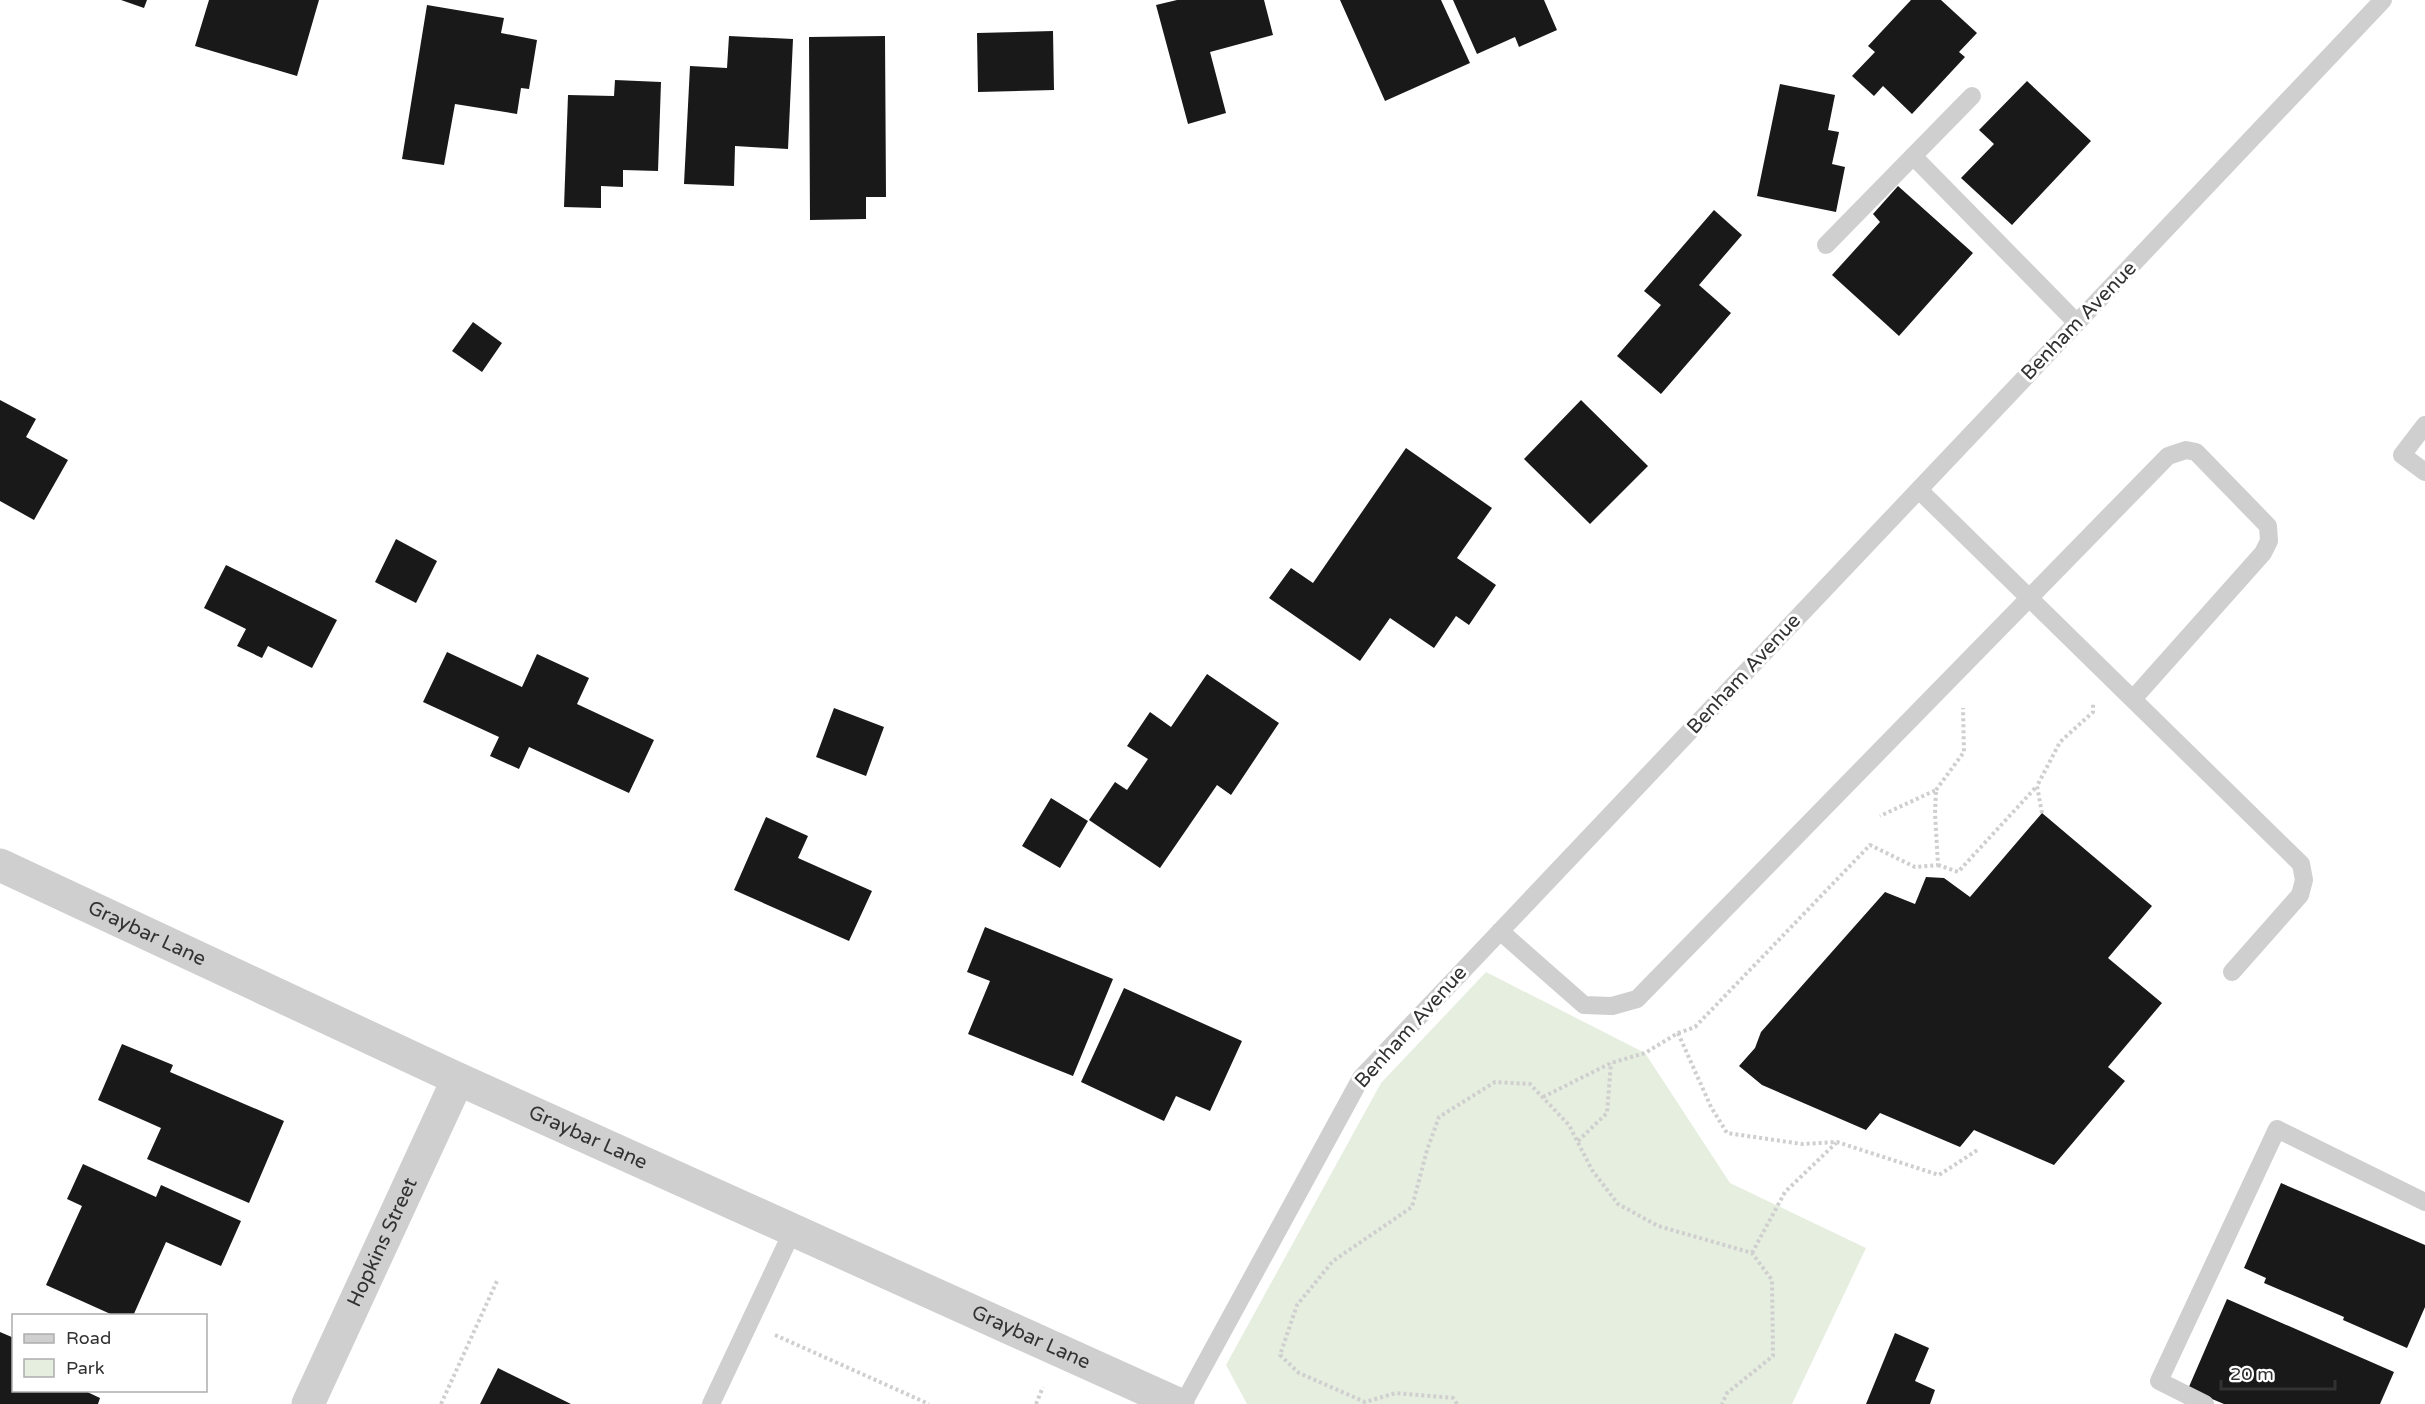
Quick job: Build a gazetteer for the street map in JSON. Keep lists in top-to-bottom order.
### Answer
{
  "streets": {
    "street": ["Graybar Lane", "Hopkins Street"],
    "lane": ["Benham Avenue"]
  },
  "crossings": [
    ["Graybar Lane", "Hopkins Street"]
  ],
  "legend": ["Road", "Park"],
  "scale_bar": "20 m"
}
